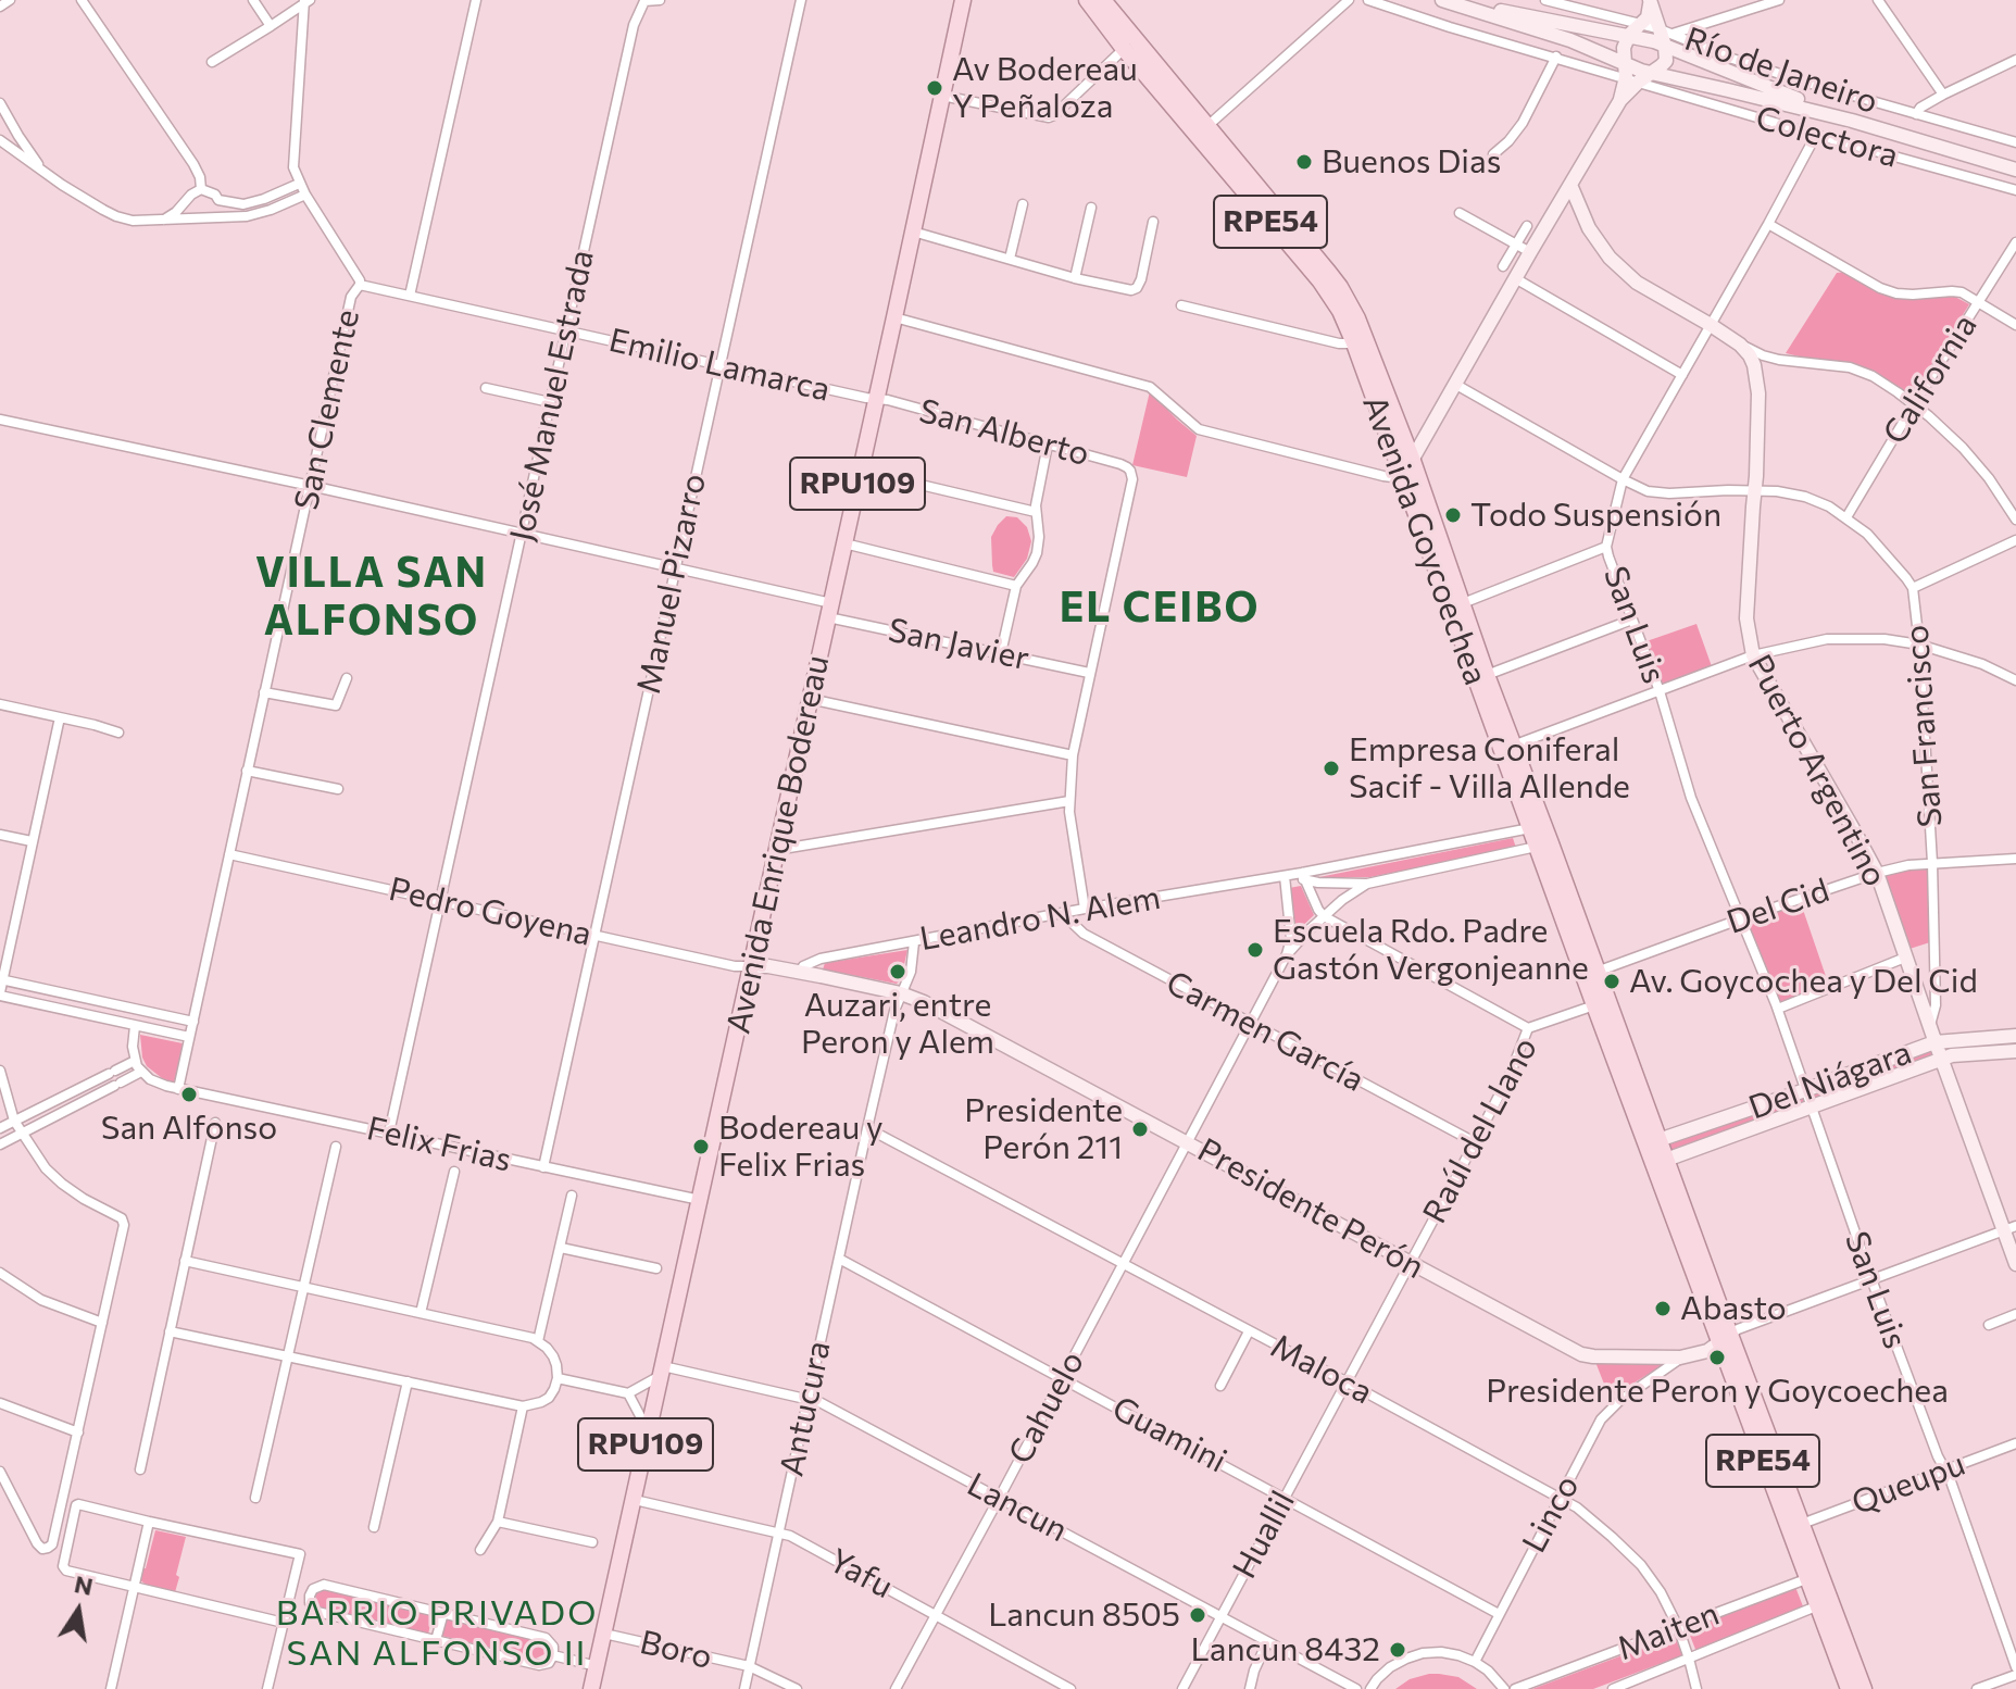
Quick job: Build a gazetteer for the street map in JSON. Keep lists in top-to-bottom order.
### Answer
{
  "streets": {
    "main road": [
      "RPE54",
      "RPU109",
      "Avenida Goycoechea",
      "Puerto Argentino",
      "Avenida Enrique Bodereau",
      "Del Niágara",
      "Presidente Perón"
    ],
    "street": [
      "Río de Janeiro",
      "Colectora",
      "Emilio Lamarca",
      "California",
      "José Manuel Estrada",
      "San Clemente",
      "San Alberto",
      "Manuel Pizarro",
      "San Luis",
      "San Javier",
      "San Francisco",
      "Del Cid",
      "Pedro Goyena",
      "Leandro N. Alem",
      "Carmen García",
      "Raúl del Llano",
      "Felix Frias",
      "Maloca",
      "Cahuelo",
      "Antucura",
      "Guamini",
      "Queupu",
      "Lancun",
      "Linco",
      "Huallil",
      "Yafu",
      "Maiten",
      "Boro"
    ]
  },
  "crossings": [
    ["Colectora", "San Luis"],
    ["RPE54", "Avenida Goycoechea"],
    ["RPE54", "Presidente Perón"],
    ["RPE54", "Queupu"],
    ["RPE54", "Maiten"],
    ["Emilio Lamarca", "José Manuel Estrada"],
    ["Emilio Lamarca", "San Clemente"],
    ["Emilio Lamarca", "San Alberto"],
    ["Emilio Lamarca", "Manuel Pizarro"],
    ["Emilio Lamarca", "Avenida Enrique Bodereau"],
    ["José Manuel Estrada", "San Javier"],
    ["José Manuel Estrada", "Pedro Goyena"],
    ["José Manuel Estrada", "Felix Frias"],
    ["San Clemente", "San Javier"],
    ["San Clemente", "Pedro Goyena"],
    ["San Clemente", "Felix Frias"],
    ["San Alberto", "San Javier"],
    ["San Alberto", "Avenida Enrique Bodereau"],
    ["Avenida Goycoechea", "Del Cid"],
    ["Avenida Goycoechea", "Leandro N. Alem"],
    ["Avenida Goycoechea", "Del Niágara"],
    ["Avenida Goycoechea", "Raúl del Llano"],
    ["Avenida Goycoechea", "Presidente Perón"],
    ["Manuel Pizarro", "San Javier"],
    ["Manuel Pizarro", "Pedro Goyena"],
    ["Manuel Pizarro", "Felix Frias"],
    ["San Luis", "Del Cid"],
    ["San Luis", "Del Niágara"],
    ["San Luis", "Queupu"],
    ["San Javier", "Avenida Enrique Bodereau"],
    ["San Francisco", "Puerto Argentino"],
    ["San Francisco", "Del Cid"],
    ["Puerto Argentino", "Del Cid"],
    ["Puerto Argentino", "Del Niágara"],
    ["Avenida Enrique Bodereau", "Pedro Goyena"],
    ["Avenida Enrique Bodereau", "Felix Frias"],
    ["Avenida Enrique Bodereau", "Presidente Perón"],
    ["Avenida Enrique Bodereau", "Lancun"],
    ["Avenida Enrique Bodereau", "Yafu"],
    ["Avenida Enrique Bodereau", "Boro"],
    ["Pedro Goyena", "Presidente Perón"],
    ["Leandro N. Alem", "Carmen García"],
    ["Leandro N. Alem", "Presidente Perón"],
    ["Leandro N. Alem", "Cahuelo"],
    ["Leandro N. Alem", "Antucura"],
    ["Carmen García", "Raúl del Llano"],
    ["Carmen García", "Cahuelo"],
    ["Raúl del Llano", "Presidente Perón"],
    ["Raúl del Llano", "Maloca"],
    ["Raúl del Llano", "Huallil"],
    ["Presidente Perón", "Cahuelo"],
    ["Presidente Perón", "Antucura"],
    ["Presidente Perón", "Linco"],
    ["Maloca", "Cahuelo"],
    ["Maloca", "Antucura"],
    ["Maloca", "Linco"],
    ["Maloca", "Huallil"],
    ["Maloca", "Maiten"],
    ["Cahuelo", "Guamini"],
    ["Cahuelo", "Lancun"],
    ["Cahuelo", "Yafu"],
    ["Antucura", "Guamini"],
    ["Antucura", "Lancun"],
    ["Antucura", "Yafu"],
    ["Antucura", "Boro"],
    ["Guamini", "Linco"],
    ["Guamini", "Huallil"],
    ["Lancun", "Huallil"]
  ],
  "districts": ["VILLA SAN ALFONSO", "EL CEIBO", "BARRIO PRIVADO SAN ALFONSO II"],
  "places": [
    "Av Bodereau Y Peñaloza",
    "Buenos Dias",
    "Todo Suspensión",
    "Empresa Coniferal Sacif - Villa Allende",
    "Escuela Rdo. Padre Gastón Vergonjeanne",
    "Auzari, entre Peron y Alem",
    "Av. Goycochea y Del Cid",
    "San Alfonso",
    "Presidente Perón 211",
    "Bodereau y Felix Frias",
    "Abasto",
    "Presidente Peron y Goycoechea",
    "Lancun 8505",
    "Lancun 8432"
  ],
  "north": "top"
}
